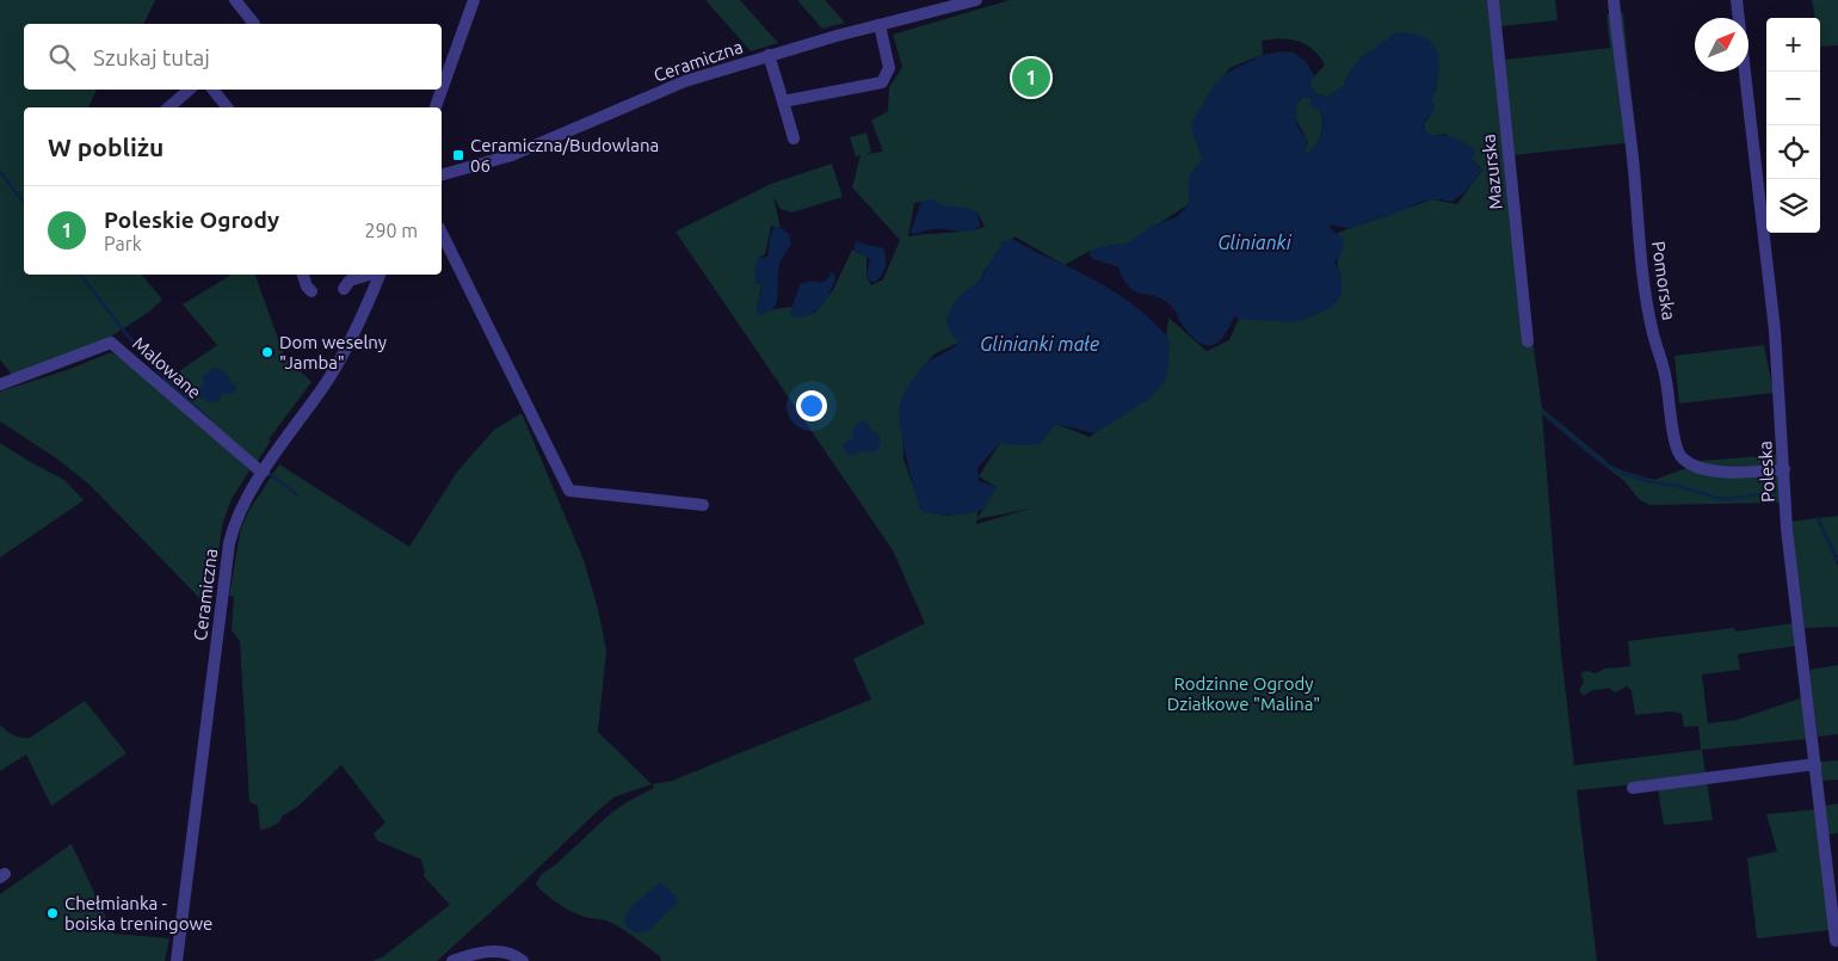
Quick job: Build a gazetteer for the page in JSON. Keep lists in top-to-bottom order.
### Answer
{
  "streets": {
    "street": [
      "Ceramiczna",
      "Mazurska",
      "Pomorska",
      "Malowane",
      "Poleska"
    ]
  },
  "crossings": [
    ["Ceramiczna", "Malowane"],
    ["Pomorska", "Poleska"]
  ],
  "water": ["Glinianki", "Glinianki małe"],
  "parks": ["Rodzinne Ogrody Działkowe \"Malina\""],
  "places": {
    "transit": ["Ceramiczna/Budowlana 06"],
    "other": ["Dom weselny \"Jamba\"", "Chełmianka - boiska treningowe"]
  },
  "north": "top right",
  "page": {
    "map_buttons": ["+", "−"],
    "search": "Szukaj tutaj",
    "pins": "1",
    "heading": "W pobliżu",
    "list": [
      {
        "mark": "1",
        "name": "Poleskie Ogrody",
        "note": "Park",
        "value": "290 m"
      }
    ]
  }
}
